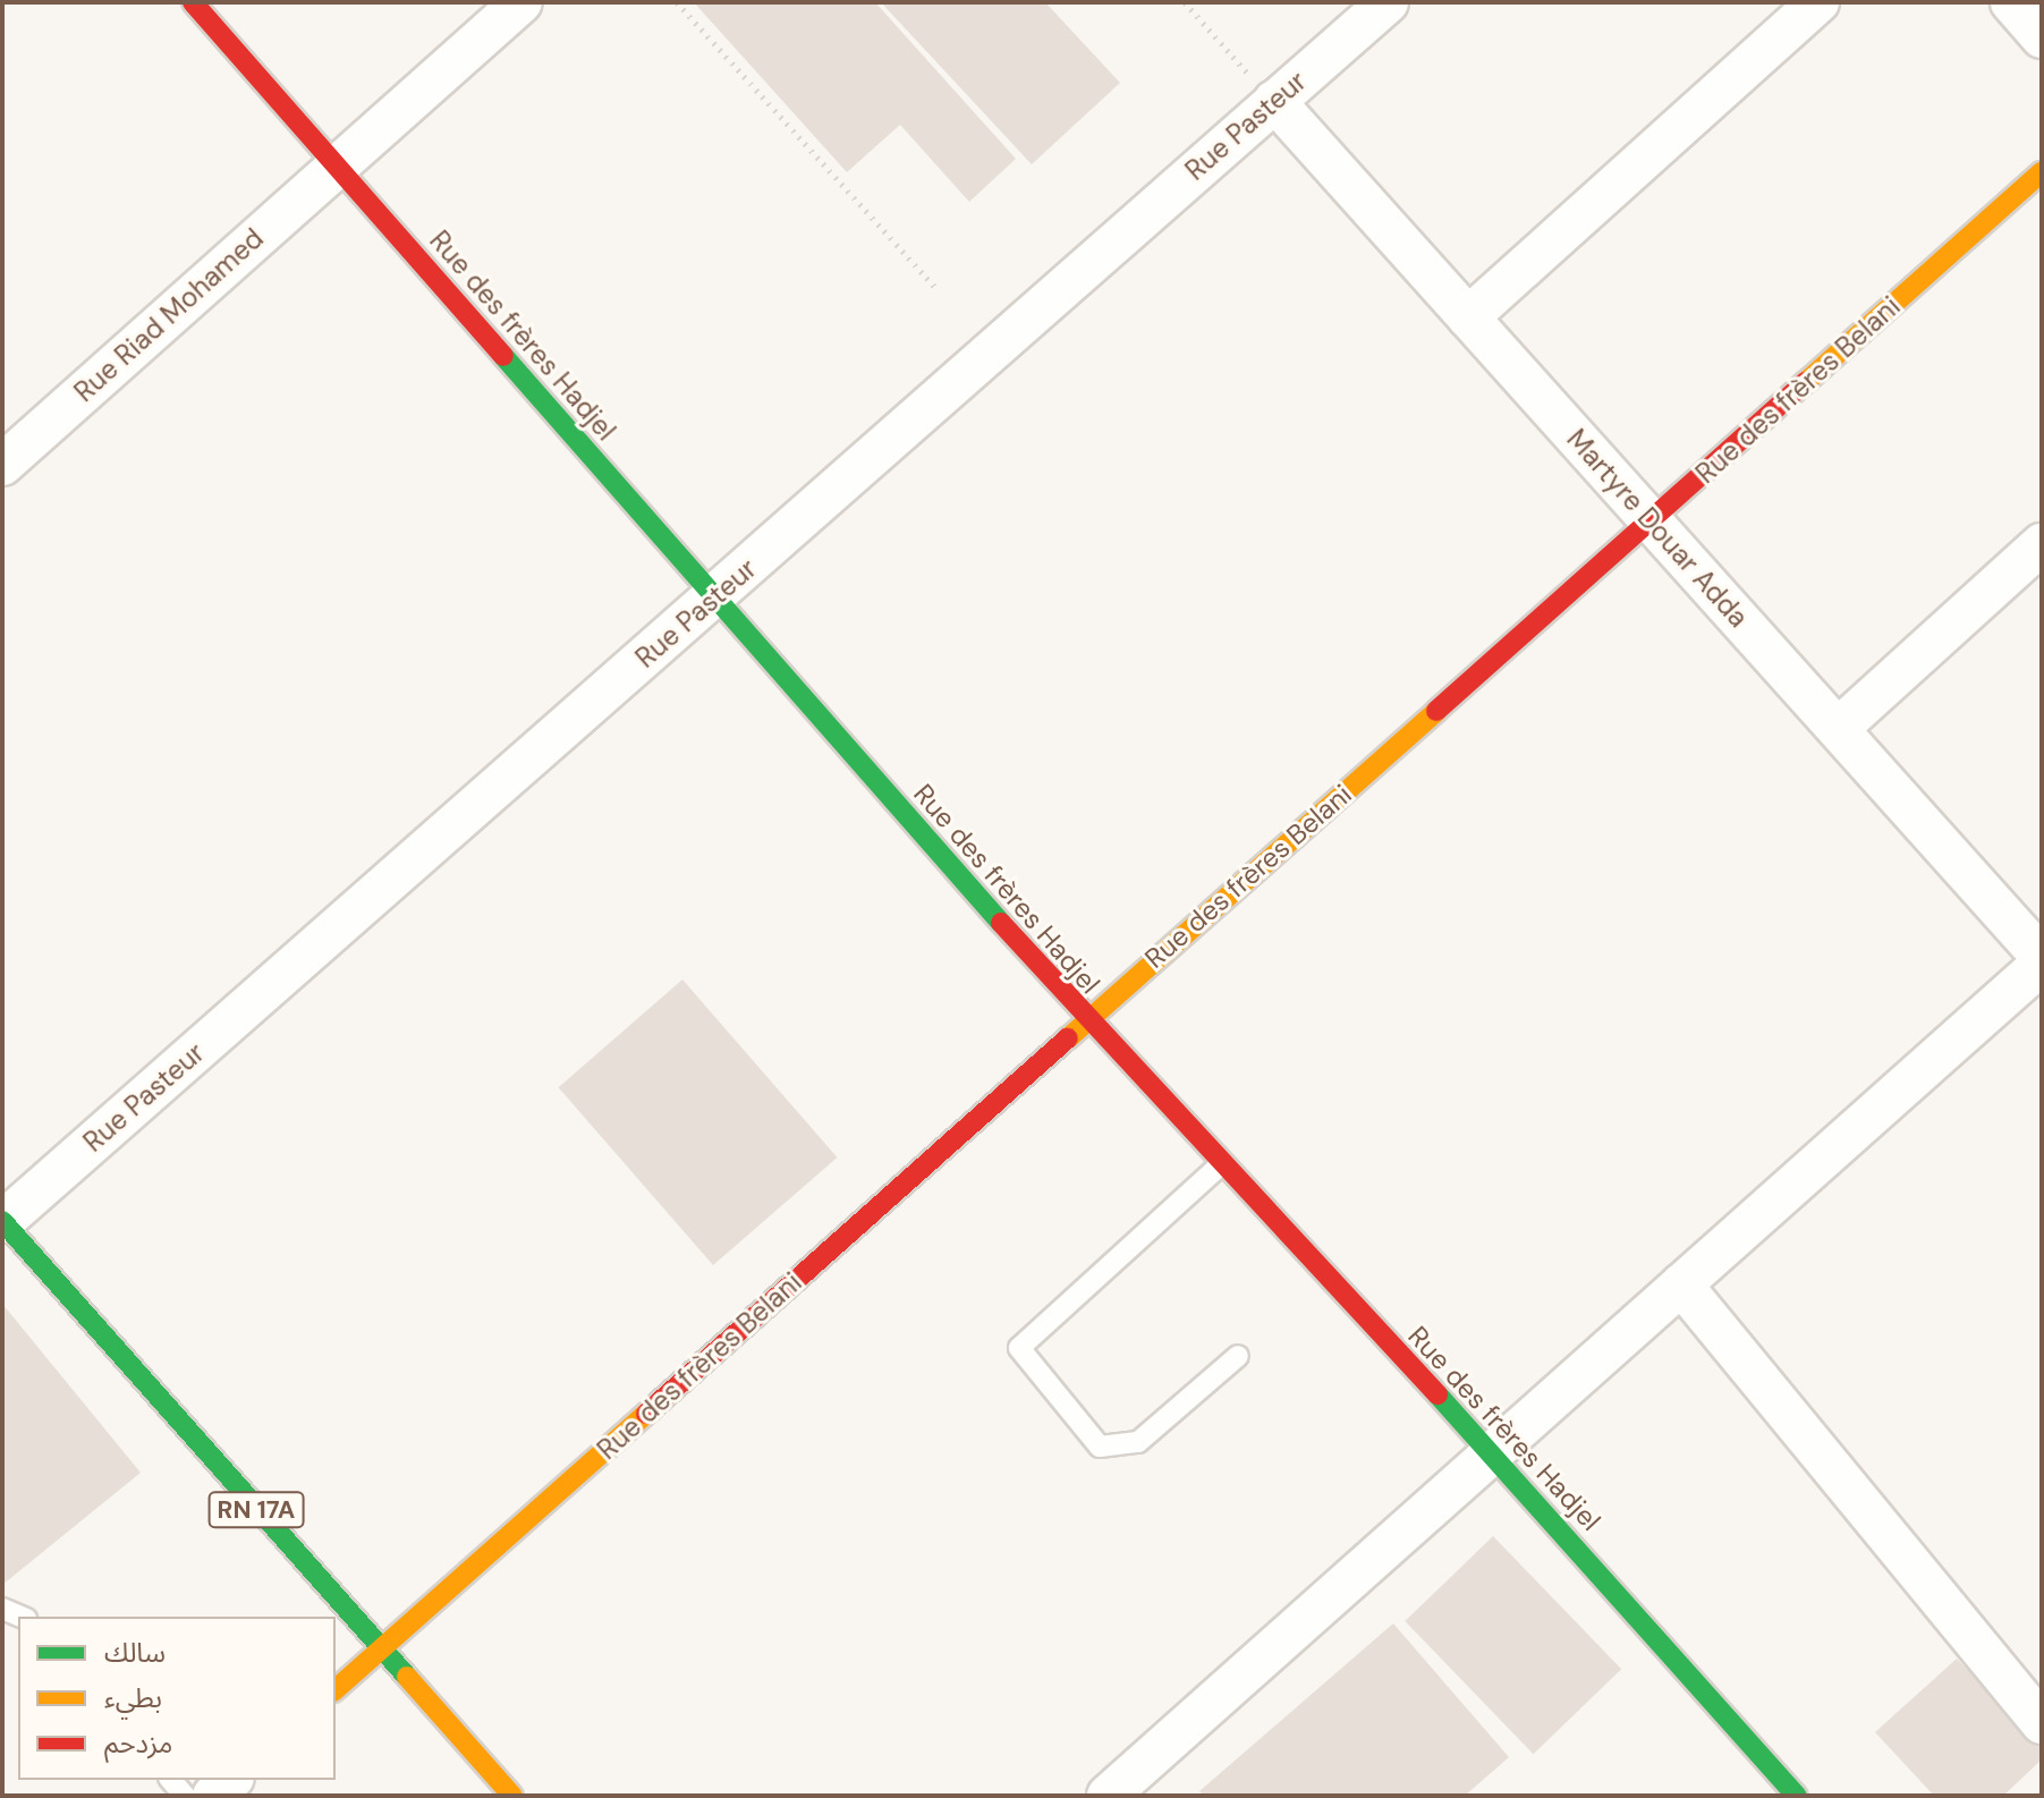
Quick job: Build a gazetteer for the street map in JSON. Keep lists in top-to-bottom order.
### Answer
{
  "streets": {
    "street": [
      "Rue Pasteur",
      "Rue Riad Mohamed",
      "Rue des frères Hadjel",
      "Rue des frères Belani",
      "Martyre Douar Adda",
      "RN 17A"
    ]
  },
  "crossings": [
    ["Rue Pasteur", "Rue des frères Hadjel"],
    ["Rue Pasteur", "Martyre Douar Adda"],
    ["Rue Pasteur", "RN 17A"],
    ["Rue Riad Mohamed", "Rue des frères Hadjel"],
    ["Rue des frères Hadjel", "Rue des frères Belani"],
    ["Rue des frères Belani", "Martyre Douar Adda"],
    ["Rue des frères Belani", "RN 17A"]
  ],
  "legend": ["سالك", "بطيء", "مزدحم"]
}
